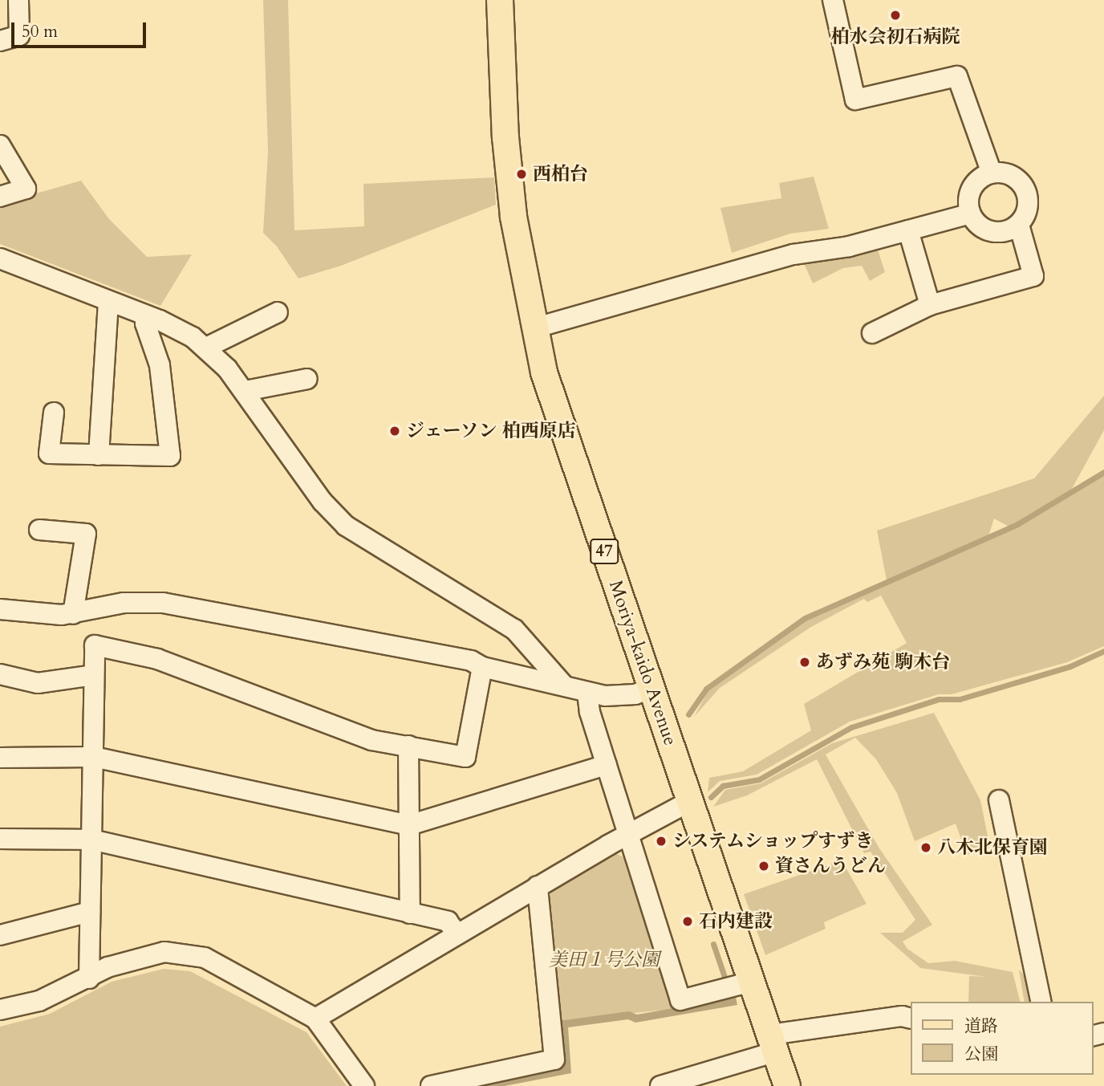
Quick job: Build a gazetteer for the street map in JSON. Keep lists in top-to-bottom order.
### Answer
{
  "streets": {
    "main road": ["47", "Moriya-kaido Avenue"]
  },
  "parks": ["美田１号公園"],
  "places": [
    "柏水会初石病院",
    "西柏台",
    "ジェーソン 柏西原店",
    "あずみ苑 駒木台",
    "システムショップすずき",
    "八木北保育園",
    "資さんうどん",
    "石内建設"
  ],
  "legend": ["道路", "公園"],
  "scale_bar": "50 m"
}
